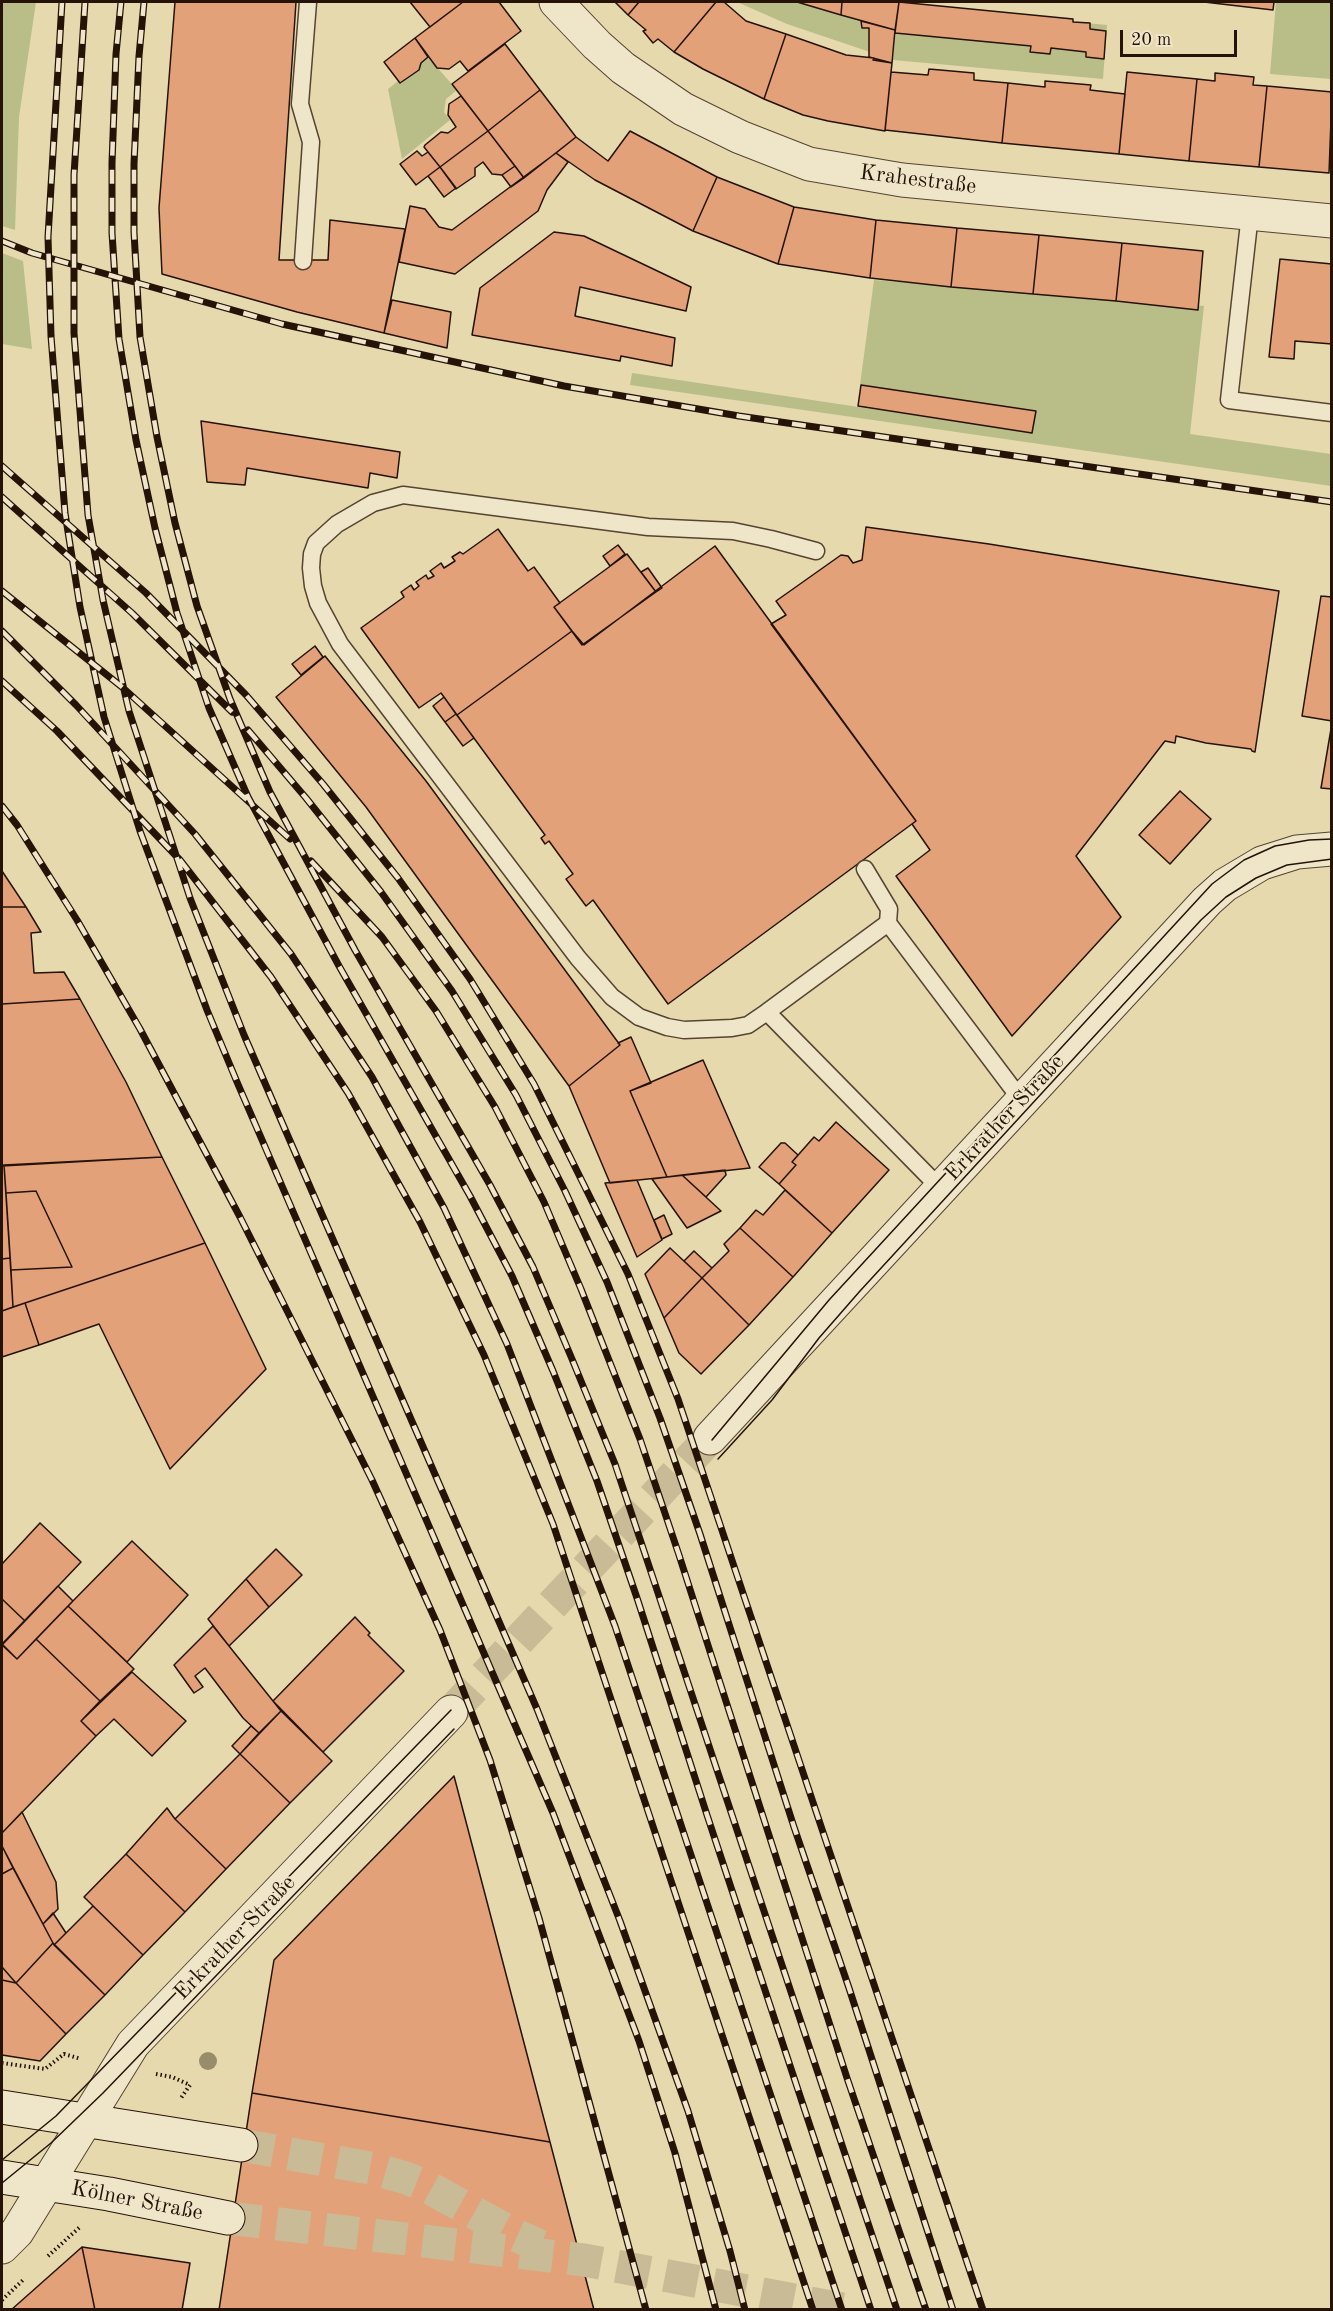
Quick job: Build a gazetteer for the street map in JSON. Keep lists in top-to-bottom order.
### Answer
{
  "streets": {
    "street": ["Krahestraße", "Erkrather Straße", "Kölner Straße"]
  },
  "crossings": [
    ["Erkrather Straße", "Kölner Straße"]
  ],
  "scale_bar": "20 m"
}
